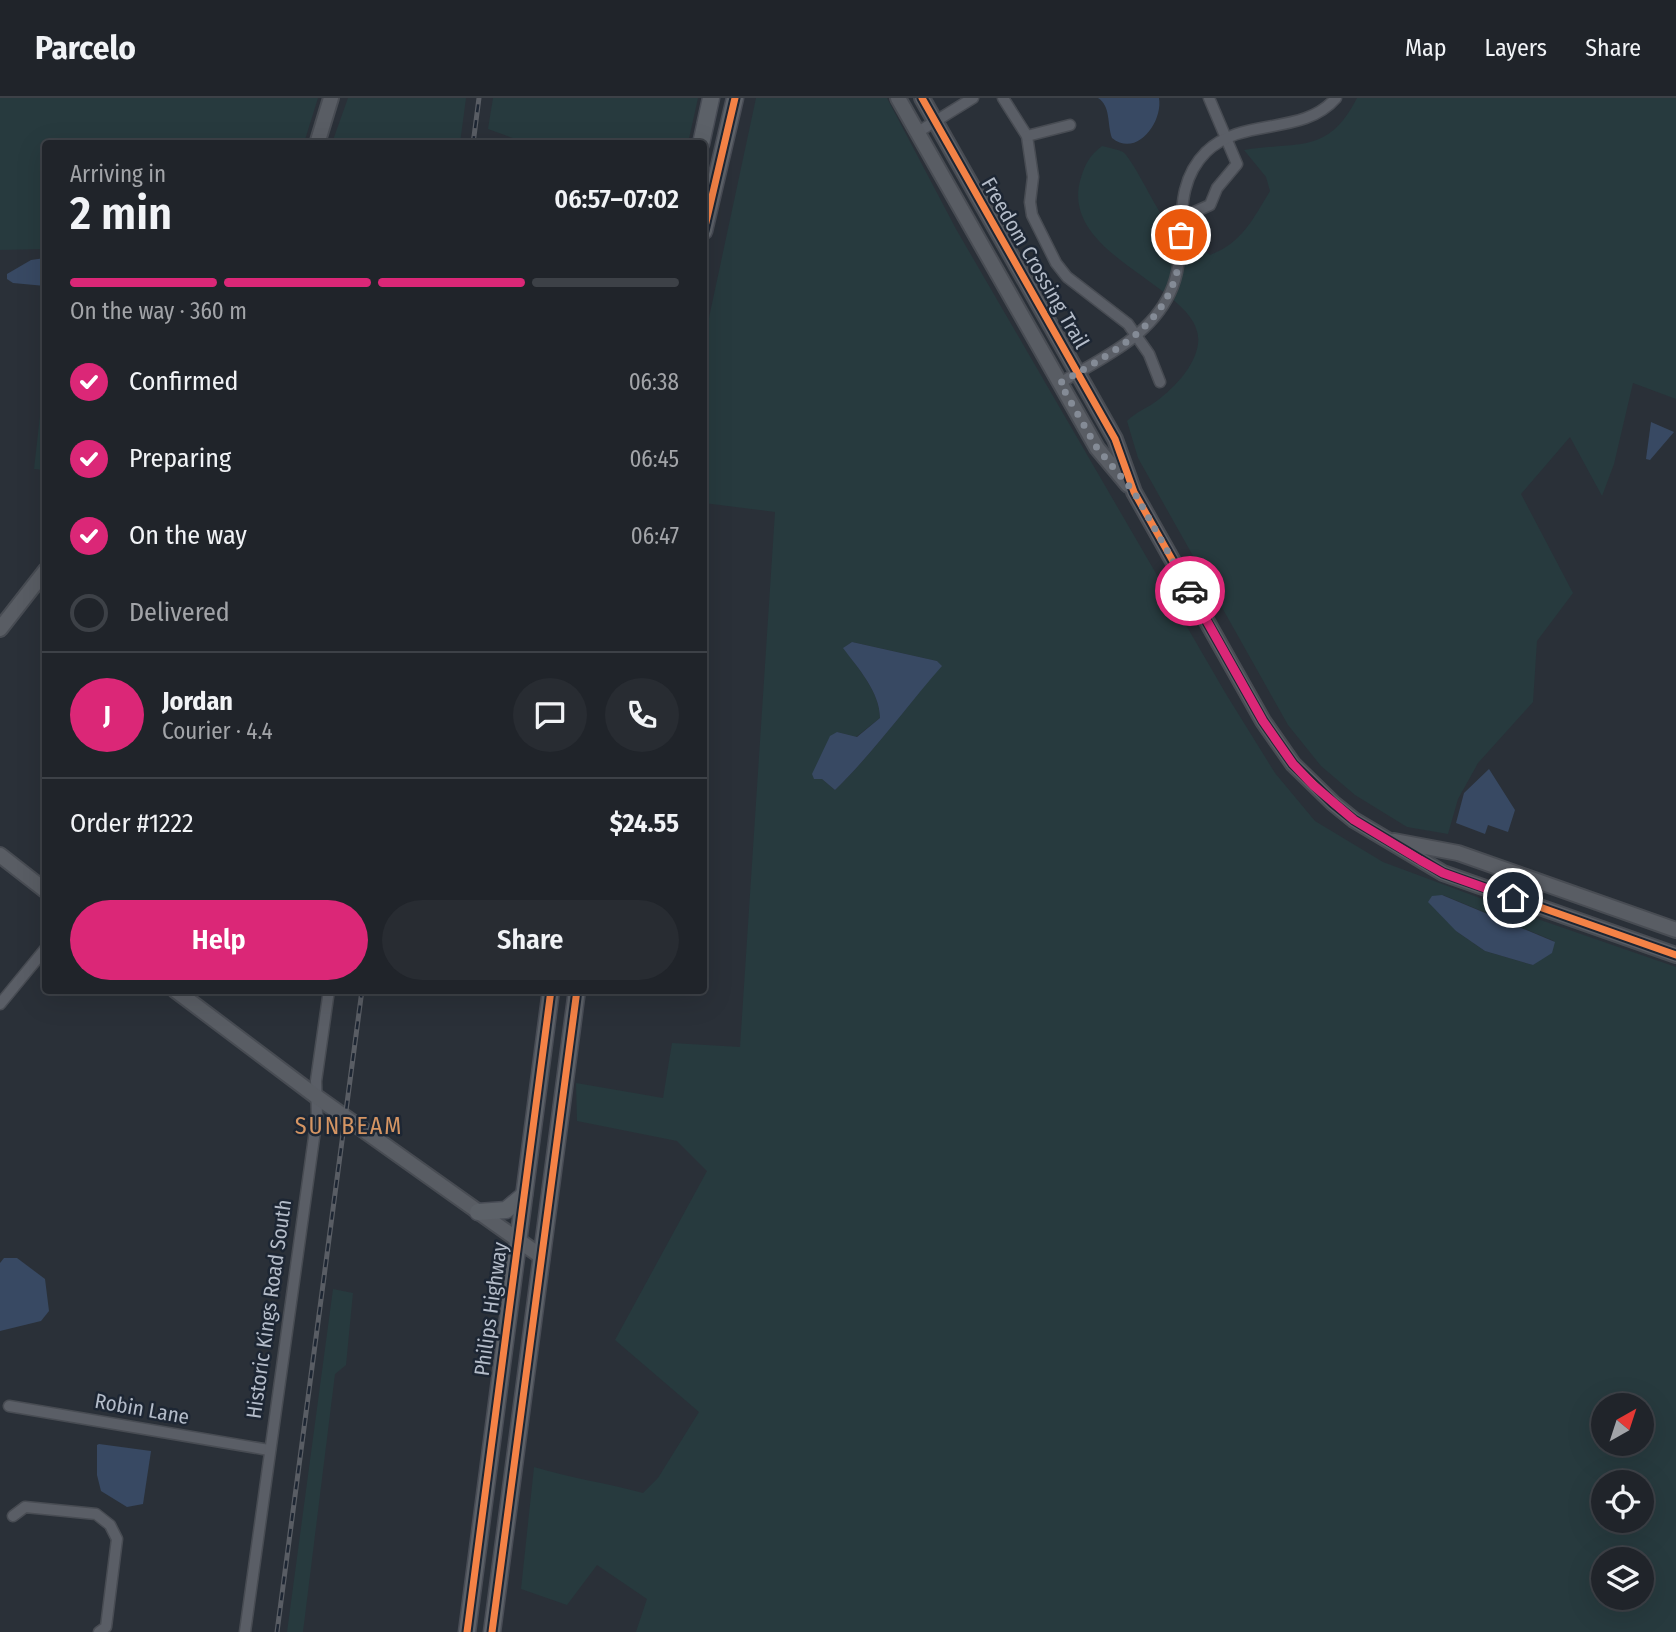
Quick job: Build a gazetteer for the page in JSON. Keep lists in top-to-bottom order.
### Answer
{
  "streets": {
    "main road": ["Philips Highway"],
    "street": ["Freedom Crossing Trail", "Historic Kings Road South", "Robin Lane"]
  },
  "crossings": [
    ["Historic Kings Road South", "Robin Lane"]
  ],
  "districts": ["SUNBEAM"],
  "north": "top right",
  "page": {
    "header": "Parcelo",
    "nav": ["Map", "Layers", "Share"],
    "heading": ["2 min", "Arriving in", "06:57–07:02"],
    "panel": [
      "Jordan",
      "Courier · 4.4",
      "Order #1222",
      "$24.55"
    ],
    "bar": "On the way · 360 m",
    "list": [
      ["Confirmed", "06:38"],
      ["Preparing", "06:45"],
      ["On the way", "06:47"],
      "Delivered"
    ],
    "round": "J",
    "buttons": ["Help", "Share"]
  }
}
